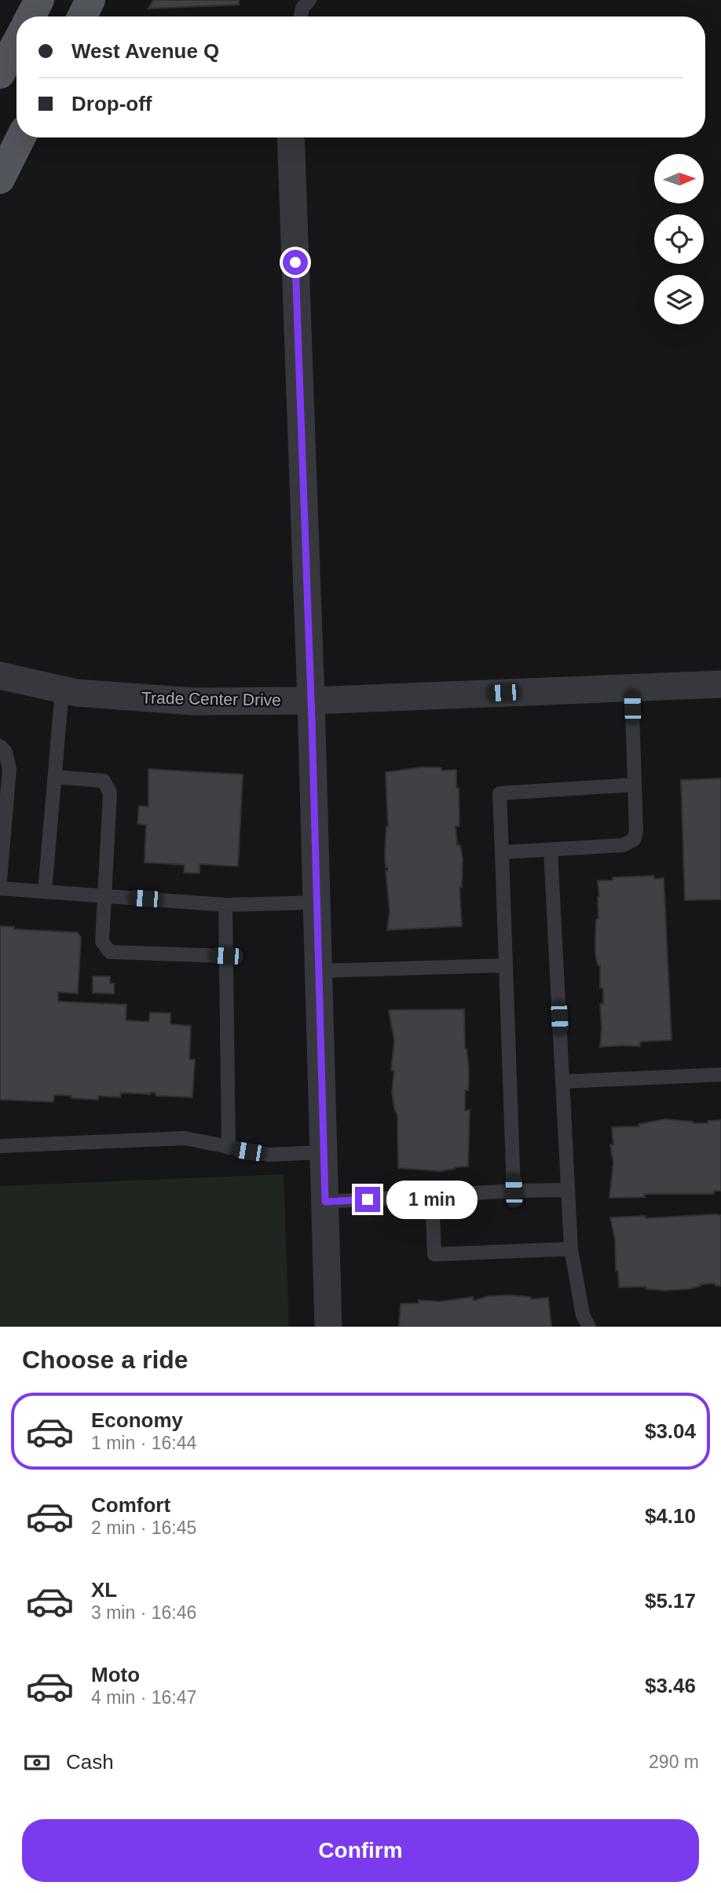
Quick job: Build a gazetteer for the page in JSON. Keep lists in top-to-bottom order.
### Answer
{
  "streets": {
    "street": ["Trade Center Drive"]
  },
  "north": "right",
  "page": {
    "banner": ["West Avenue Q", "Drop-off"],
    "bubble": "1 min",
    "heading": "Choose a ride",
    "list": [
      {
        "name": "Economy",
        "note": "1 min · 16:44",
        "value": "$3.04"
      },
      {
        "name": "Comfort",
        "note": "2 min · 16:45",
        "value": "$4.10"
      },
      {
        "name": "XL",
        "note": "3 min · 16:46",
        "value": "$5.17"
      },
      {
        "name": "Moto",
        "note": "4 min · 16:47",
        "value": "$3.46"
      }
    ],
    "pay": ["Cash", "290 m"],
    "buttons": "Confirm"
  }
}
